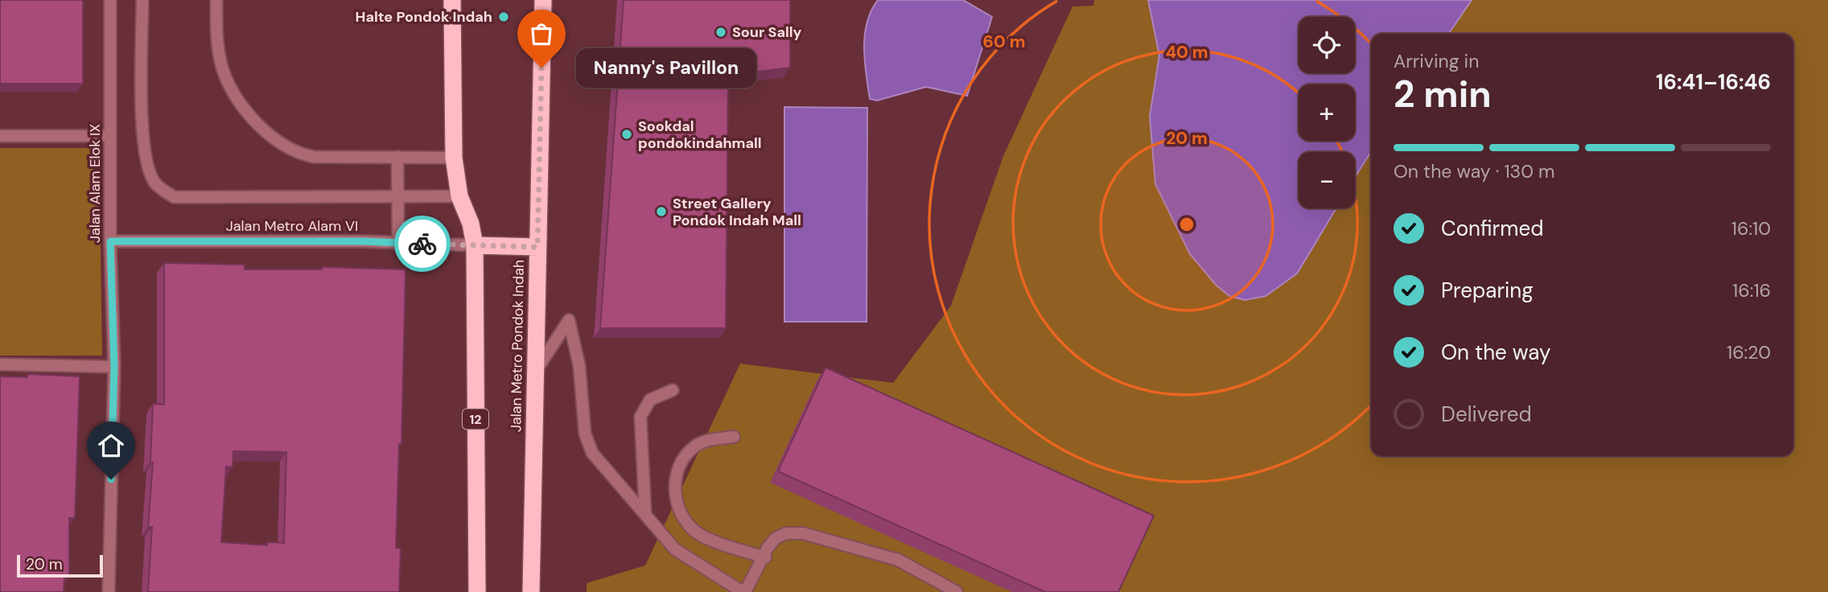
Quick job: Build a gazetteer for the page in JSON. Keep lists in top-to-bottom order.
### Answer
{
  "streets": {
    "highway": ["Jalan Metro Pondok Indah", "12"],
    "street": ["Jalan Alam Elok IX", "Jalan Metro Alam VI"]
  },
  "crossings": [
    ["Jalan Alam Elok IX", "Jalan Metro Alam VI"],
    ["Jalan Metro Alam VI", "12"]
  ],
  "places": [
    "Halte Pondok Indah",
    "Sour Sally",
    "Nanny's Pavillon",
    "Sookdal pondokindahmall",
    "Street Gallery Pondok Indah Mall"
  ],
  "scale_bar": "20 m",
  "page": {
    "map_buttons": ["+", "−"],
    "heading": ["2 min", "Arriving in", "16:41–16:46"],
    "bubble": "Nanny's Pavillon",
    "bar": "On the way · 130 m",
    "list": [
      ["Confirmed", "16:10"],
      ["Preparing", "16:16"],
      ["On the way", "16:20"],
      "Delivered"
    ],
    "scale": "20 m"
  },
  "rings": ["60 m", "40 m", "20 m"]
}
